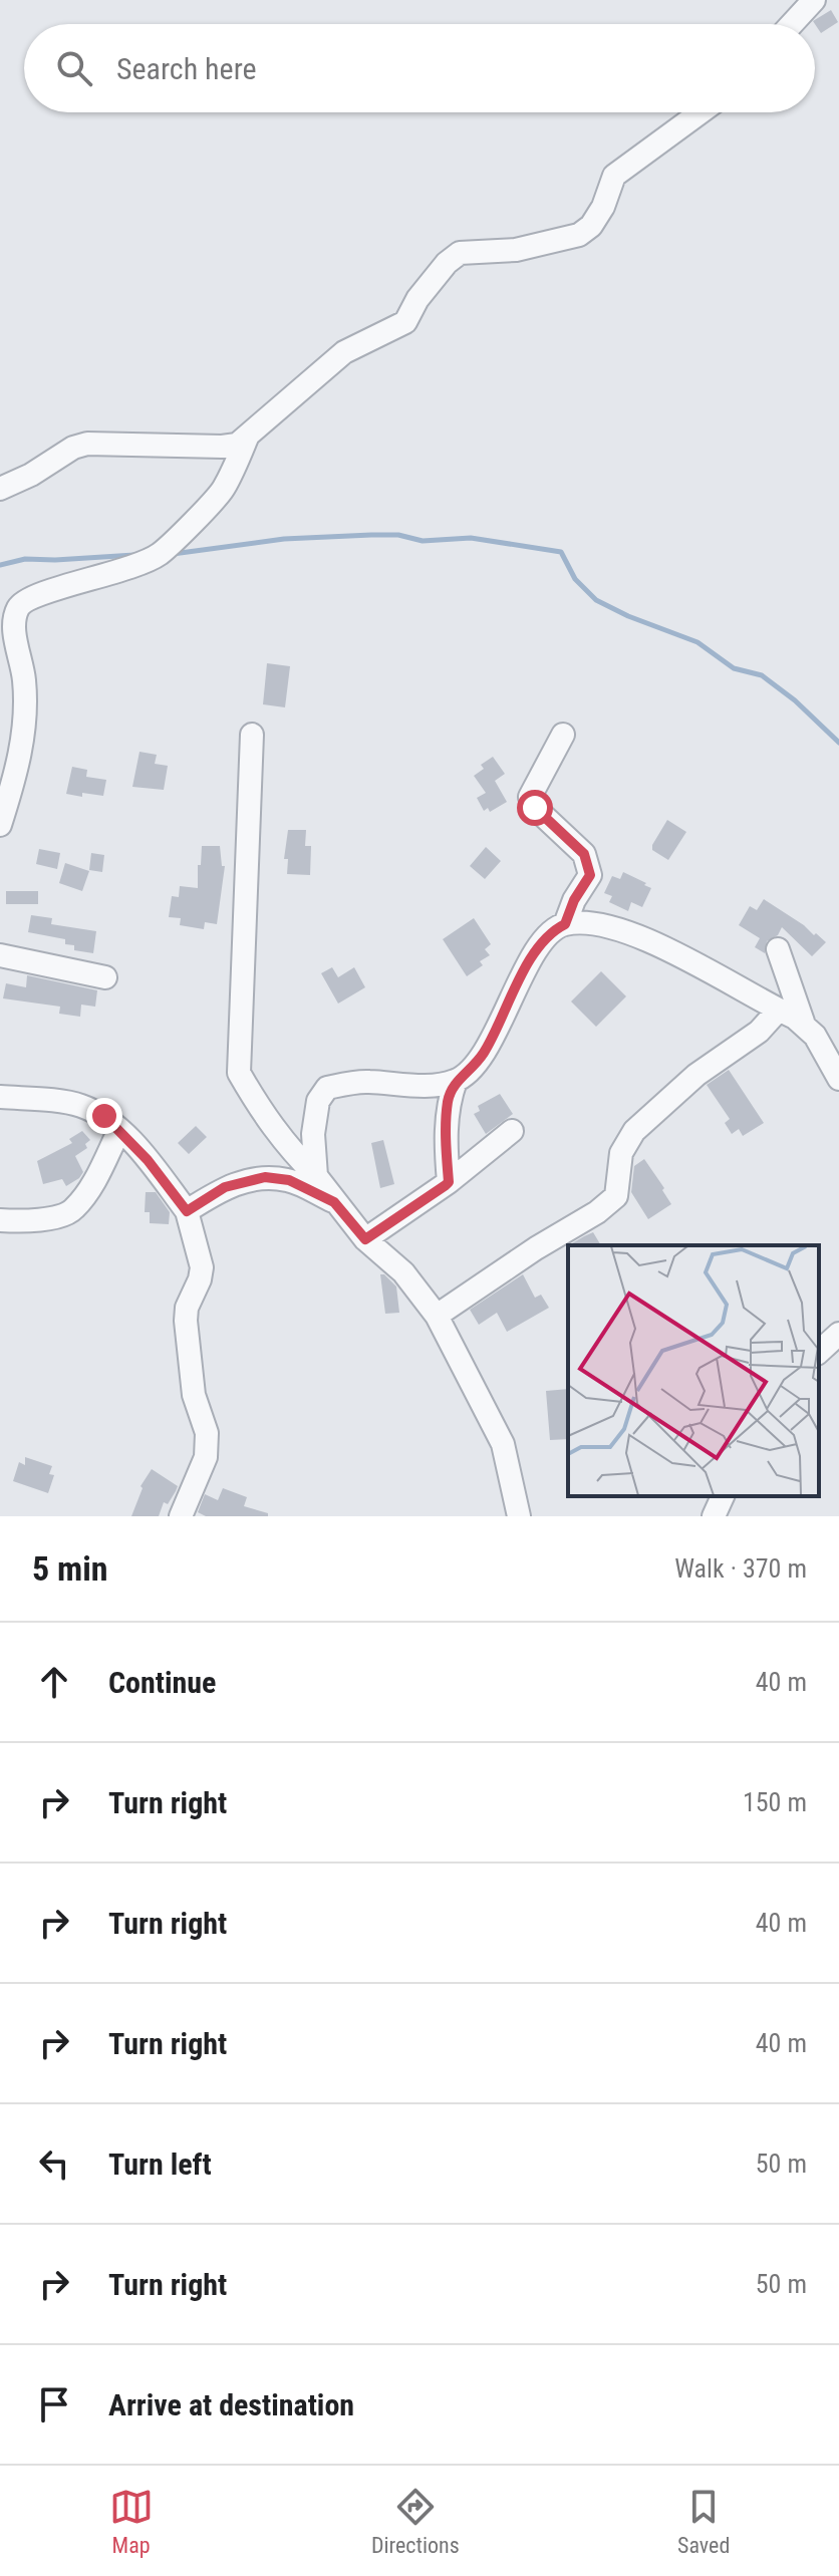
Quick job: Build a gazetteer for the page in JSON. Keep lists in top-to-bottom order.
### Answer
{
  "page": {
    "search": "Search here",
    "heading": ["5 min", "Walk · 370 m"],
    "list": [
      ["Continue", "40 m"],
      ["Turn right", "150 m"],
      ["Turn right", "40 m"],
      ["Turn right", "40 m"],
      ["Turn left", "50 m"],
      ["Turn right", "50 m"],
      "Arrive at destination"
    ],
    "nav": ["Map", "Directions", "Saved"]
  }
}
